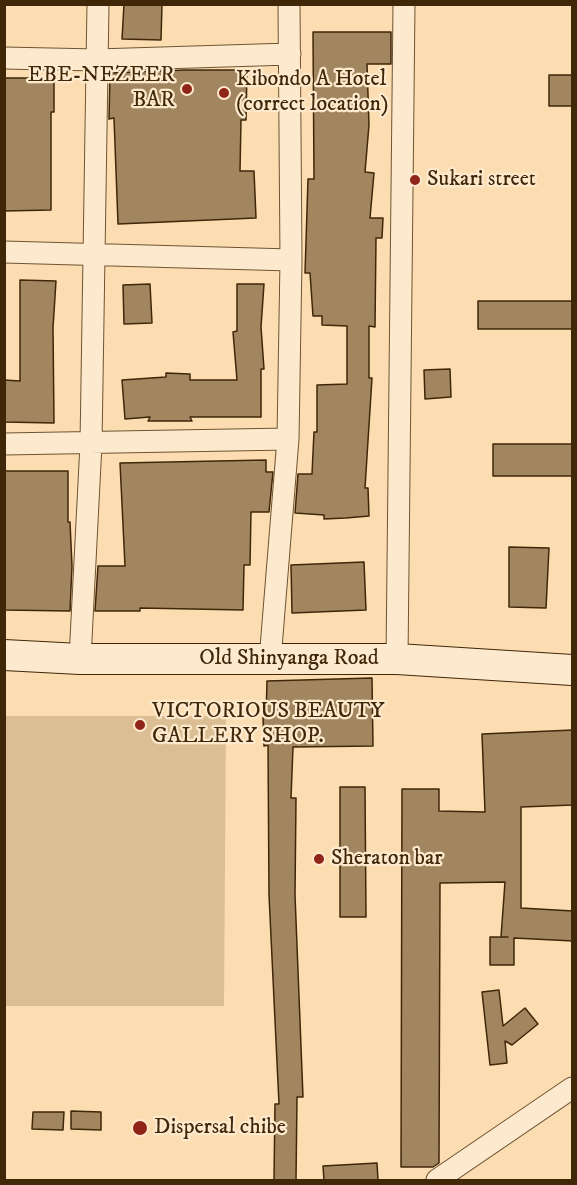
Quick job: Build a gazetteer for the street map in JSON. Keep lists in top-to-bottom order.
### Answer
{
  "streets": {
    "main road": ["Old Shinyanga Road"]
  },
  "places": [
    "EBE-NEZEER BAR",
    "Kibondo A Hotel (correct location)",
    "Sukari street",
    "VICTORIOUS BEAUTY GALLERY SHOP.",
    "Sheraton bar",
    "Dispersal chibe"
  ]
}
